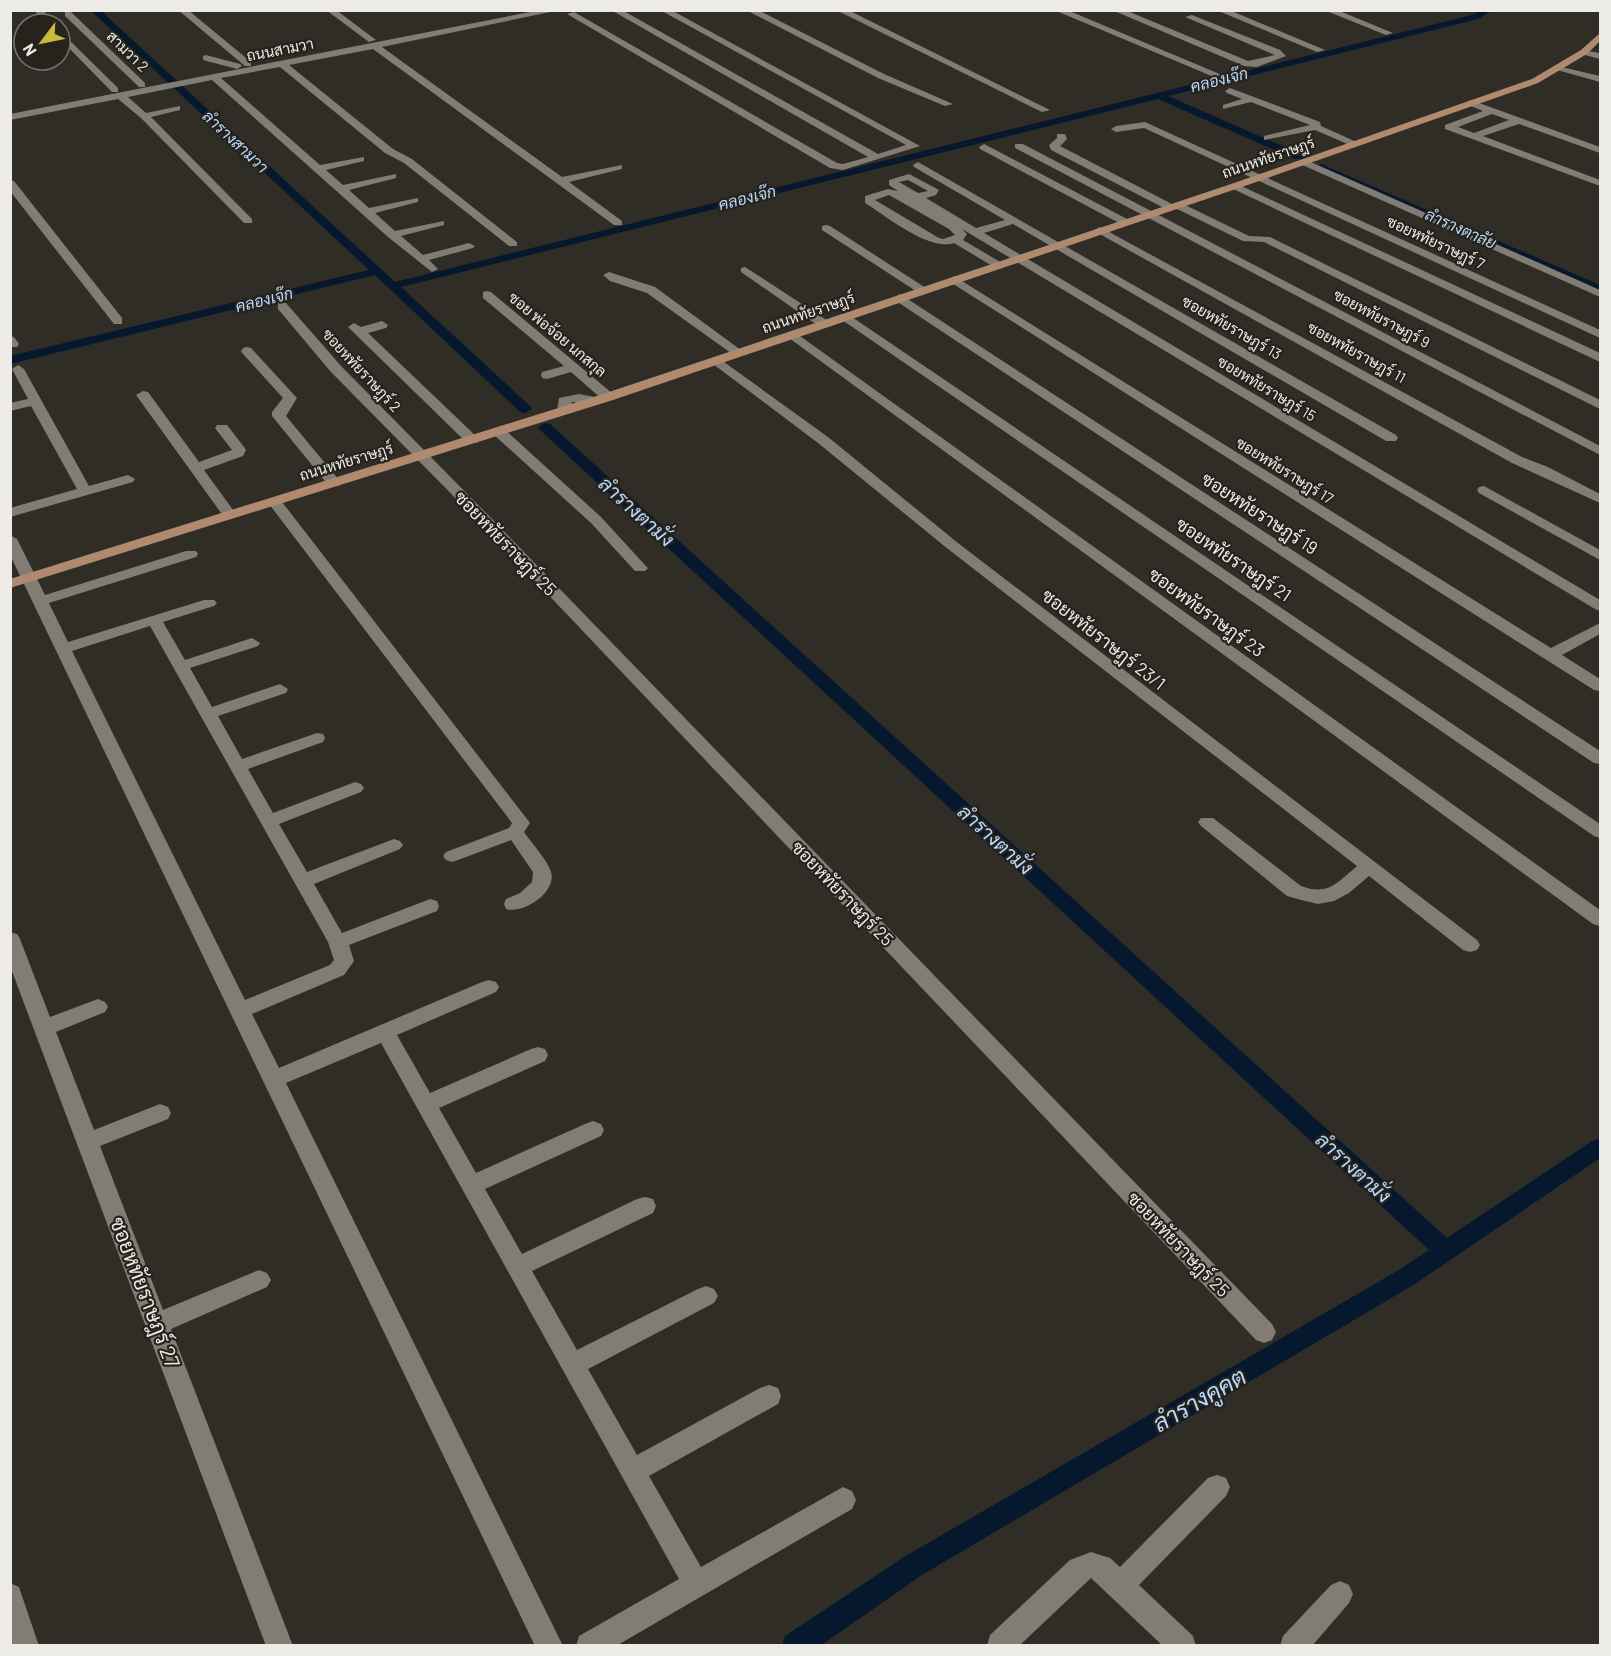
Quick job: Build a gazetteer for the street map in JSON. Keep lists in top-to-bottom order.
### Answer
{
  "streets": {
    "main road": ["ถนนหทัยราษฎร์"],
    "street": [
      "ถนนสามวา",
      "สามวา 2",
      "ซอยหทัยราษฎร์ 7",
      "ซอยหทัยราษฎร์ 9",
      "ซอยหทัยราษฎร์ 13",
      "ซอย พ่อจ้อย นกสกุล",
      "ซอยหทัยราษฎร์ 11",
      "ซอยหทัยราษฎร์ 2",
      "ซอยหทัยราษฎร์ 15",
      "ซอยหทัยราษฎร์ 17",
      "ซอยหทัยราษฎร์ 19",
      "ซอยหทัยราษฎร์ 25",
      "ซอยหทัยราษฎร์ 21",
      "ซอยหทัยราษฎร์ 23",
      "ซอยหทัยราษฎร์ 23/1",
      "ซอยหทัยราษฎร์ 27"
    ]
  },
  "crossings": [
    ["ถนนสามวา", "สามวา 2"],
    ["ถนนหทัยราษฎร์", "ซอยหทัยราษฎร์ 7"],
    ["ถนนหทัยราษฎร์", "ซอยหทัยราษฎร์ 9"],
    ["ถนนหทัยราษฎร์", "ซอยหทัยราษฎร์ 13"],
    ["ถนนหทัยราษฎร์", "ซอย พ่อจ้อย นกสกุล"],
    ["ถนนหทัยราษฎร์", "ซอยหทัยราษฎร์ 11"],
    ["ถนนหทัยราษฎร์", "ซอยหทัยราษฎร์ 2"],
    ["ถนนหทัยราษฎร์", "ซอยหทัยราษฎร์ 15"],
    ["ถนนหทัยราษฎร์", "ซอยหทัยราษฎร์ 17"],
    ["ถนนหทัยราษฎร์", "ซอยหทัยราษฎร์ 19"],
    ["ถนนหทัยราษฎร์", "ซอยหทัยราษฎร์ 25"],
    ["ถนนหทัยราษฎร์", "ซอยหทัยราษฎร์ 21"],
    ["ถนนหทัยราษฎร์", "ซอยหทัยราษฎร์ 23"],
    ["ถนนหทัยราษฎร์", "ซอยหทัยราษฎร์ 23/1"],
    ["ซอยหทัยราษฎร์ 2", "ซอยหทัยราษฎร์ 25"]
  ],
  "water": [
    "คลองเจ๊ก",
    "ลำรางสามวา",
    "ลำรางตาลัย",
    "ลำรางตามั่ง",
    "ลำรางคูคต"
  ],
  "north": "bottom left"
}
